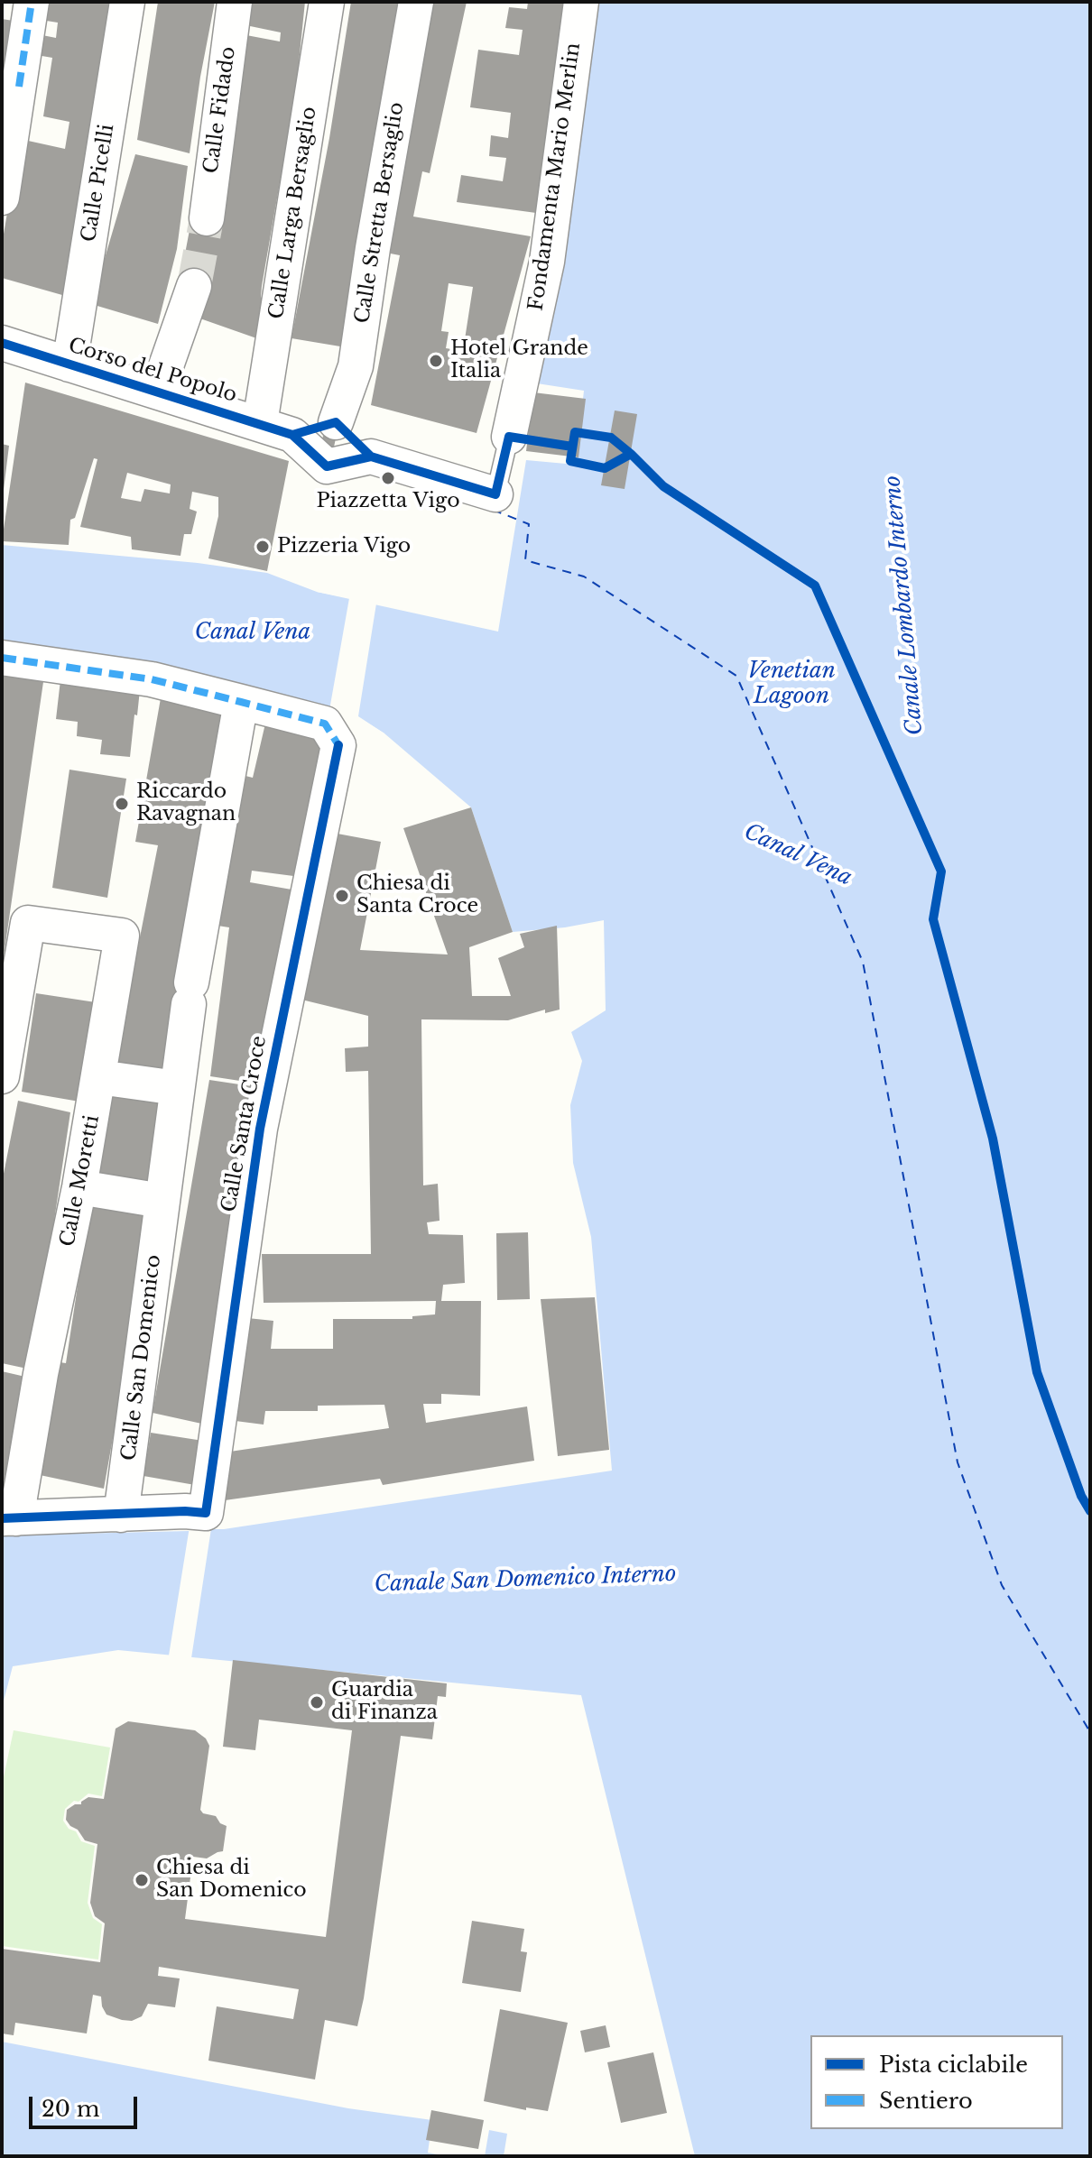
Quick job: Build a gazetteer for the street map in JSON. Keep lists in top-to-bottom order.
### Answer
{
  "streets": {
    "street": [
      "Calle Fidado",
      "Fondamenta Mario Merlin",
      "Calle Picelli",
      "Calle Larga Bersaglio",
      "Calle Stretta Bersaglio",
      "Corso del Popolo",
      "Calle Santa Croce",
      "Calle Moretti",
      "Calle San Domenico"
    ]
  },
  "crossings": [
    ["Calle Picelli", "Corso del Popolo"],
    ["Calle Larga Bersaglio", "Corso del Popolo"],
    ["Calle Stretta Bersaglio", "Corso del Popolo"],
    ["Calle Santa Croce", "Calle San Domenico"]
  ],
  "water": [
    "Canale Lombardo Interno",
    "Canal Vena",
    "Venetian Lagoon",
    "Canale San Domenico Interno"
  ],
  "places": [
    "Hotel Grande Italia",
    "Piazzetta Vigo",
    "Pizzeria Vigo",
    "Riccardo Ravagnan",
    "Chiesa di Santa Croce",
    "Guardia di Finanza",
    "Chiesa di San Domenico"
  ],
  "legend": ["Pista ciclabile", "Sentiero"],
  "scale_bar": "20 m"
}
